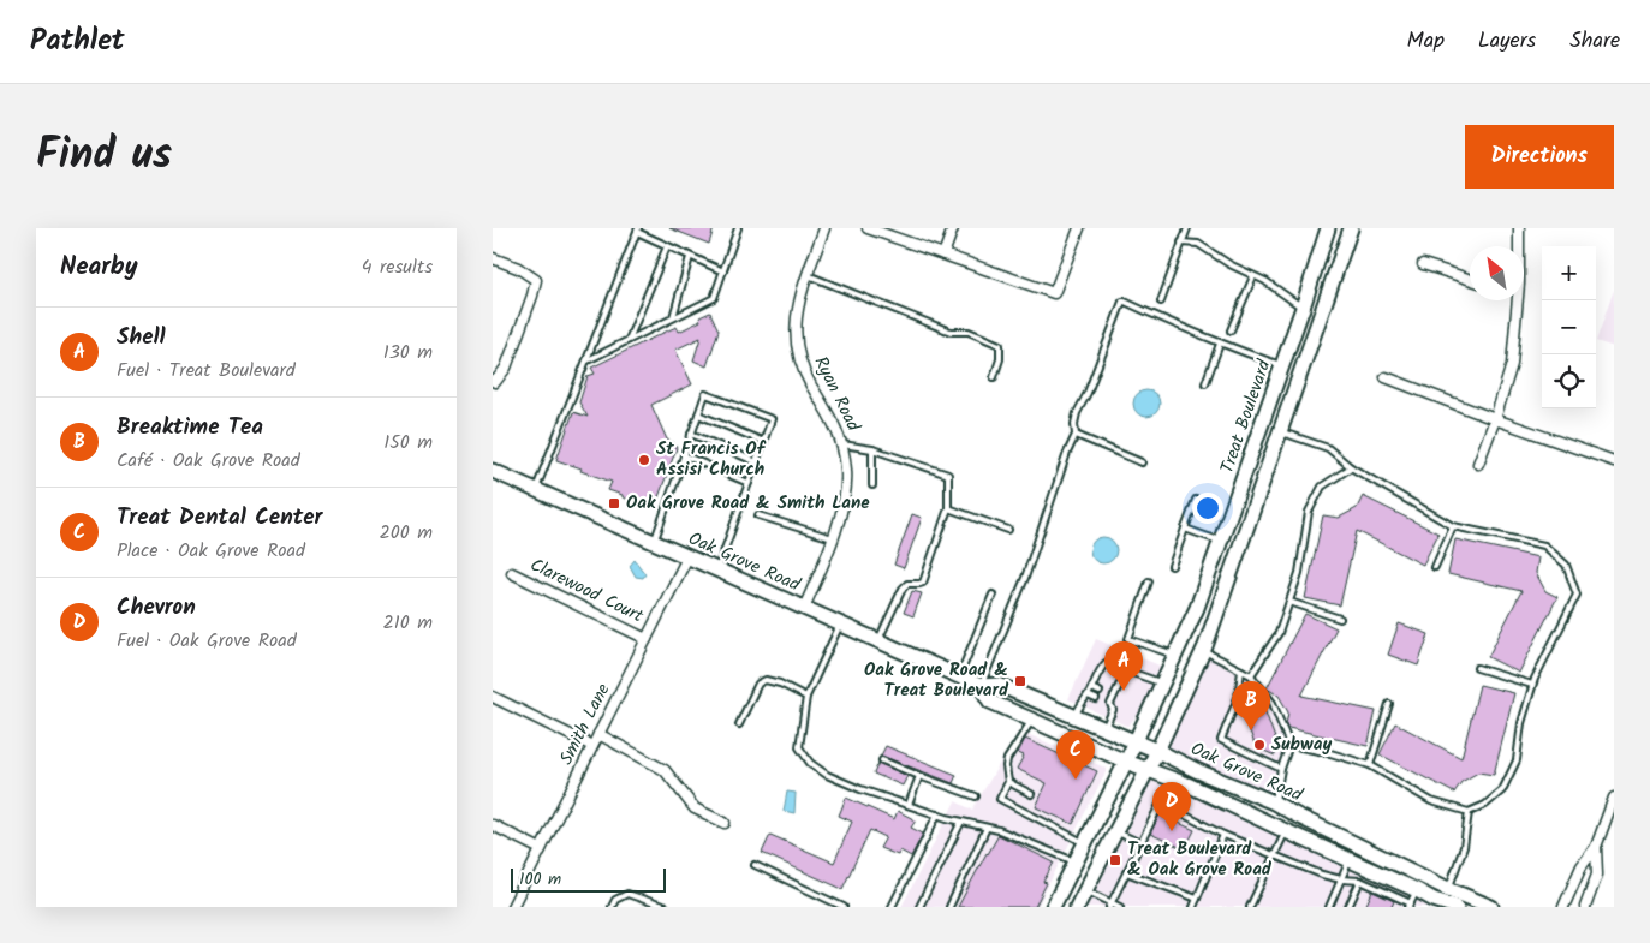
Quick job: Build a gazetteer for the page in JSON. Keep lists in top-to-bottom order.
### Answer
{
  "streets": {
    "main road": ["Treat Boulevard", "Oak Grove Road"],
    "street": ["Ryan Road", "Clarewood Court", "Smith Lane"]
  },
  "crossings": [
    ["Ryan Road", "Oak Grove Road"],
    ["Treat Boulevard", "Oak Grove Road"],
    ["Oak Grove Road", "Smith Lane"],
    ["Clarewood Court", "Smith Lane"]
  ],
  "places": {
    "other": ["St Francis Of Assisi Church", "Subway"],
    "transit": ["Oak Grove Road & Smith Lane", "Oak Grove Road & Treat Boulevard", "Treat Boulevard & Oak Grove Road"]
  },
  "scale_bar": "100 m",
  "north": "top left",
  "page": {
    "header": "Pathlet",
    "nav": ["Map", "Layers", "Share"],
    "title": "Find us",
    "buttons": "Directions",
    "heading": ["Nearby", "4 results"],
    "map_buttons": ["+", "−"],
    "list": [
      {
        "mark": "A",
        "name": "Shell",
        "note": "Fuel · Treat Boulevard",
        "value": "130 m"
      },
      {
        "mark": "B",
        "name": "Breaktime Tea",
        "note": "Café · Oak Grove Road",
        "value": "150 m"
      },
      {
        "mark": "C",
        "name": "Treat Dental Center",
        "note": "Place · Oak Grove Road",
        "value": "200 m"
      },
      {
        "mark": "D",
        "name": "Chevron",
        "note": "Fuel · Oak Grove Road",
        "value": "210 m"
      }
    ],
    "pins": [
      "A",
      "B",
      "C",
      "D"
    ],
    "scale": "100 m"
  }
}
